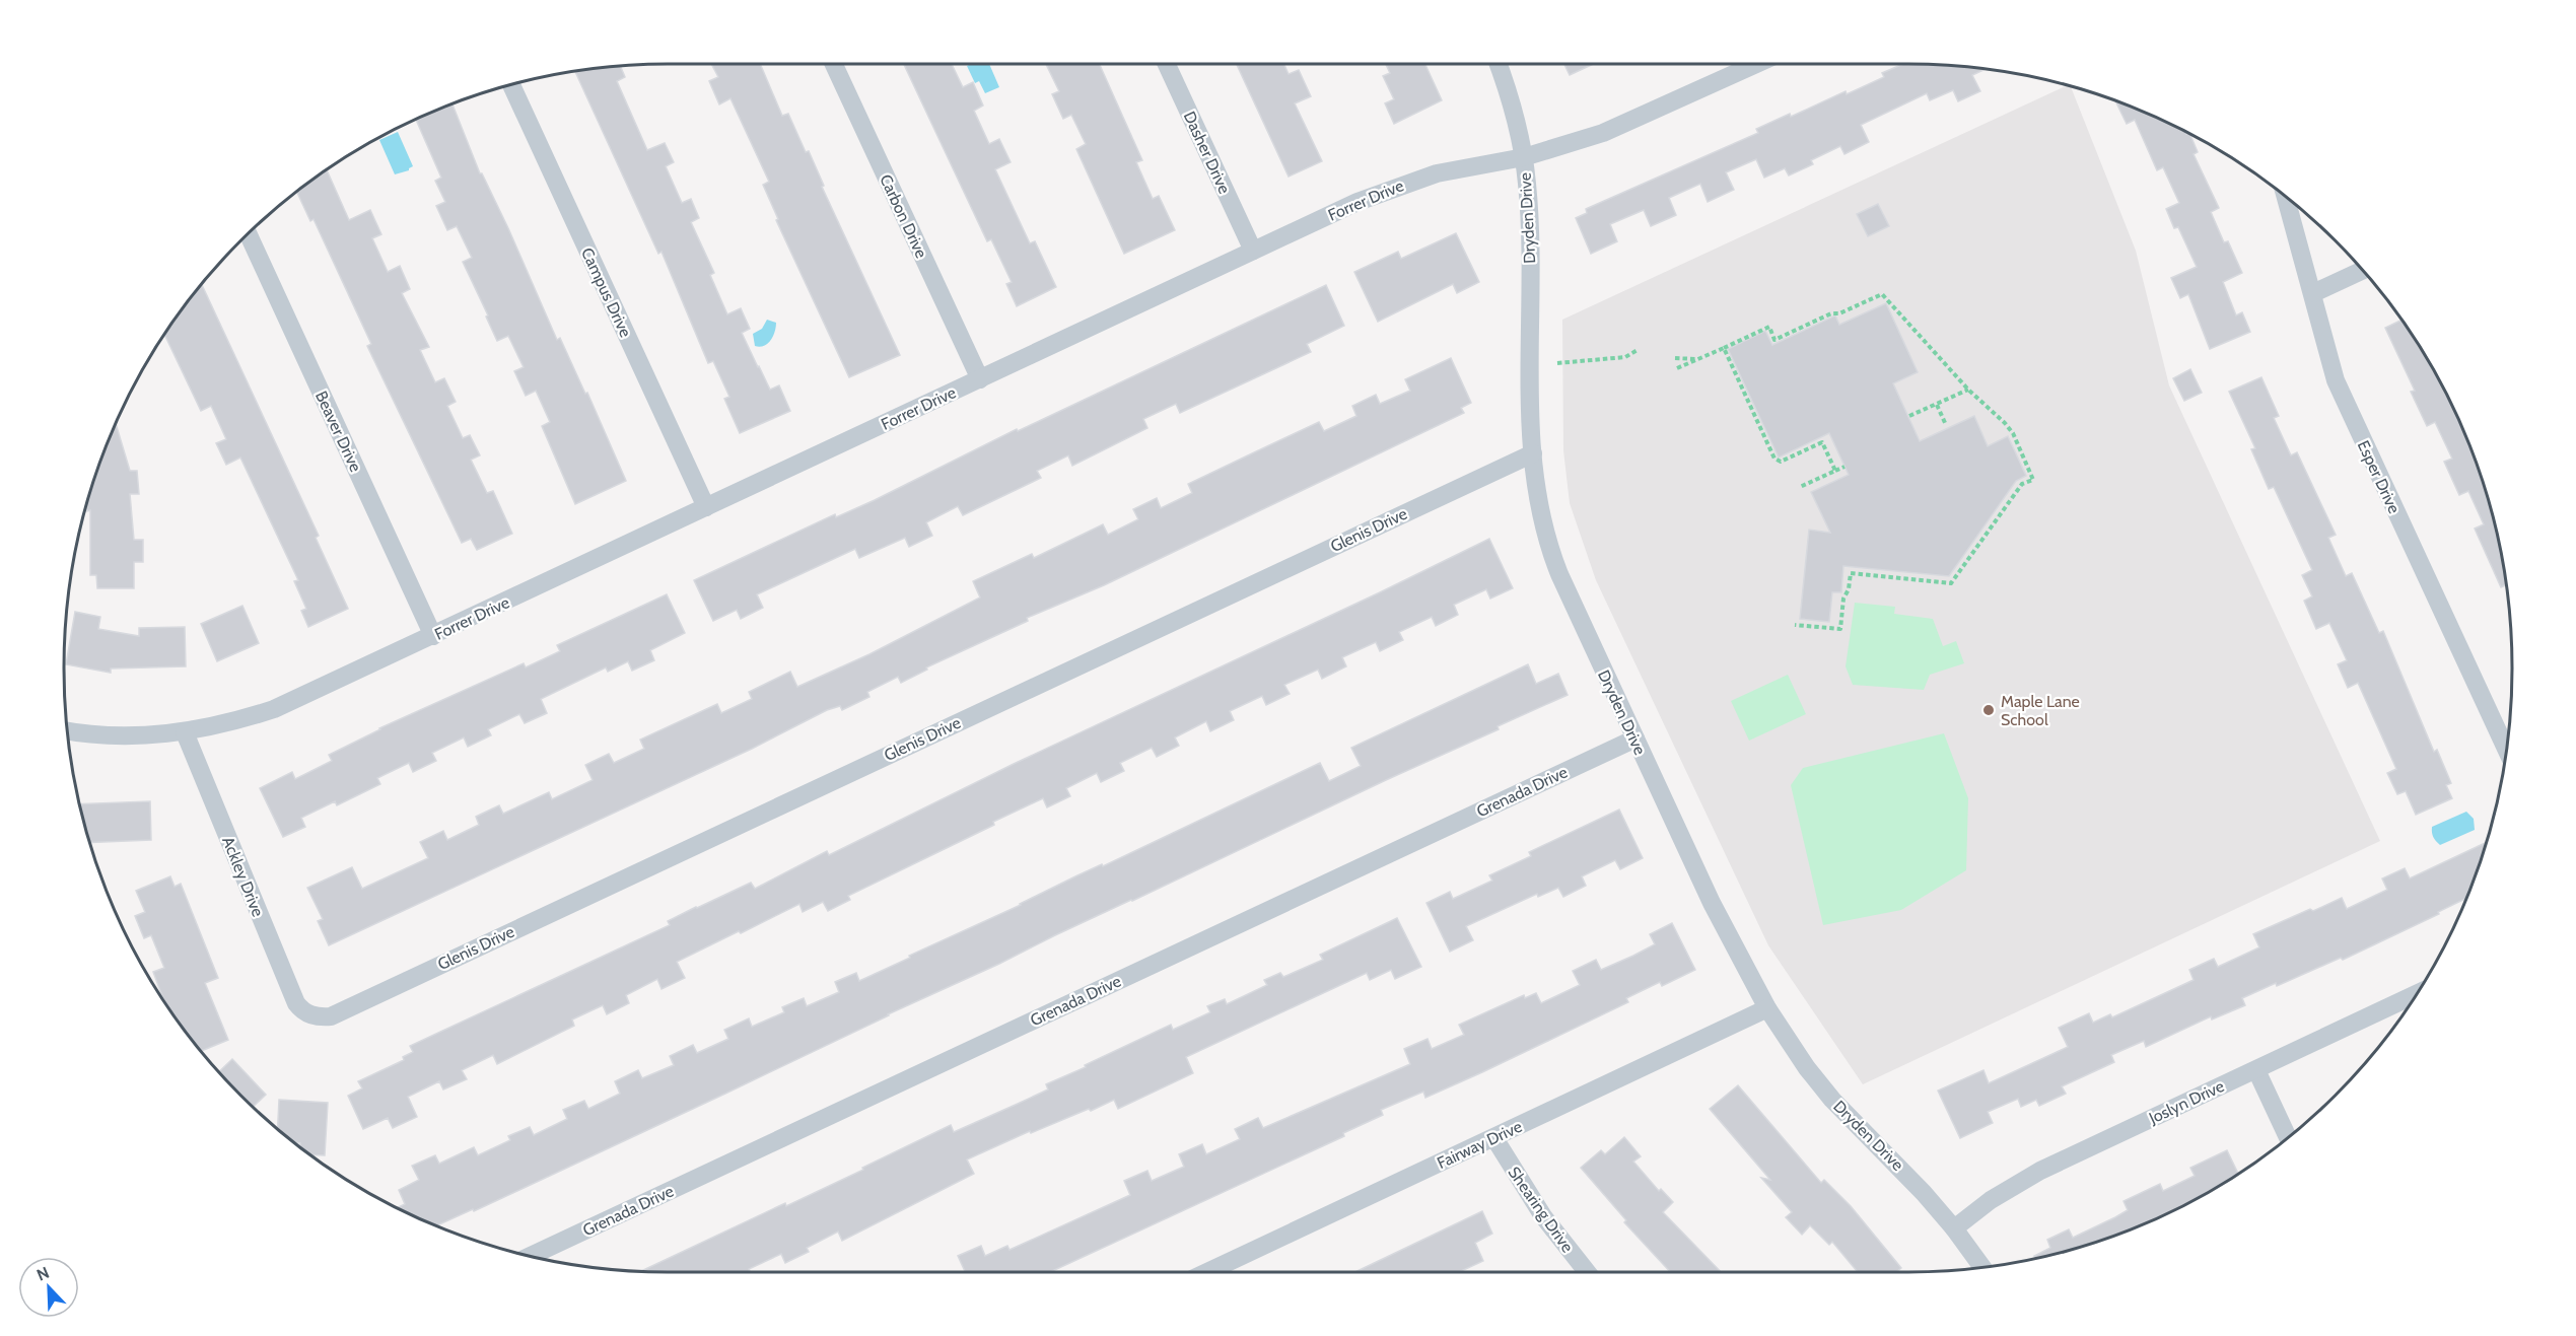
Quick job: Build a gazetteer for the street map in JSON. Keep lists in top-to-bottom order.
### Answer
{
  "streets": {
    "street": [
      "Dasher Drive",
      "Forrer Drive",
      "Carbon Drive",
      "Dryden Drive",
      "Campus Drive",
      "Beaver Drive",
      "Esper Drive",
      "Glenis Drive",
      "Grenada Drive",
      "Ackley Drive",
      "Joslyn Drive",
      "Fairway Drive",
      "Shearing Drive"
    ]
  },
  "crossings": [
    ["Dasher Drive", "Forrer Drive"],
    ["Forrer Drive", "Carbon Drive"],
    ["Forrer Drive", "Dryden Drive"],
    ["Forrer Drive", "Campus Drive"],
    ["Forrer Drive", "Beaver Drive"],
    ["Forrer Drive", "Ackley Drive"],
    ["Dryden Drive", "Glenis Drive"],
    ["Dryden Drive", "Grenada Drive"],
    ["Dryden Drive", "Joslyn Drive"],
    ["Dryden Drive", "Fairway Drive"],
    ["Glenis Drive", "Ackley Drive"],
    ["Fairway Drive", "Shearing Drive"]
  ],
  "places": ["Maple Lane School"],
  "north": "top left"
}
